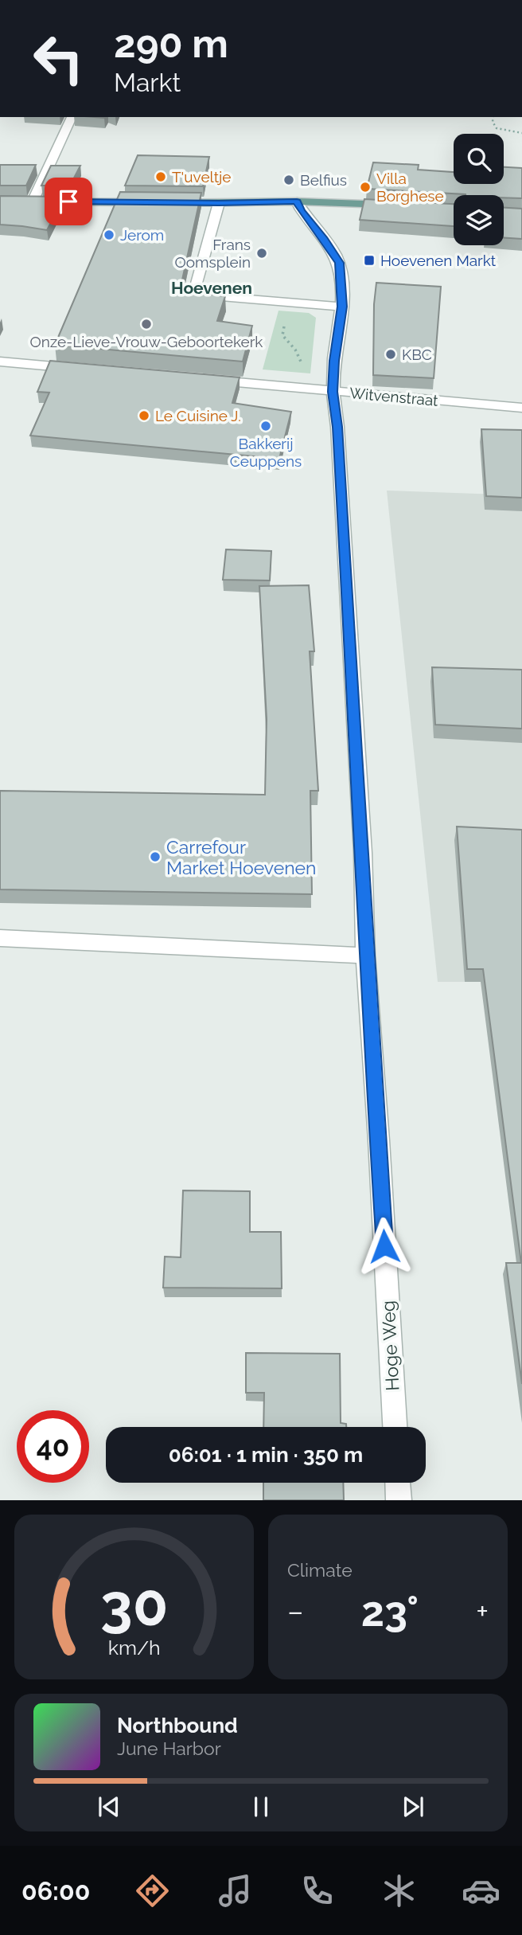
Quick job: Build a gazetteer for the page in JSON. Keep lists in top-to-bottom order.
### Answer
{
  "streets": {
    "street": ["Witvenstraat", "Hoge Weg"]
  },
  "crossings": [
    ["Witvenstraat", "Hoge Weg"]
  ],
  "districts": ["Hoevenen"],
  "places": {
    "other": [
      "T'uveltje",
      "Belfius",
      "Villa Borghese",
      "Jerom",
      "Frans Oomsplein",
      "Onze-Lieve-Vrouw-Geboortekerk",
      "KBC",
      "Le Cuisine J.",
      "Bakkerij Ceuppens",
      "Carrefour Market Hoevenen"
    ],
    "transit": ["Hoevenen Markt"]
  },
  "page": {
    "turn": ["290 m", "Markt"],
    "limit": "40",
    "trip": "06:01 · 1 min · 350 m",
    "tile": "Climate",
    "heat": ["−", "23°", "+"],
    "song": ["Northbound", "June Harbor"],
    "tabs": "06:00",
    "gauge": ["30", "km/h"]
  }
}
